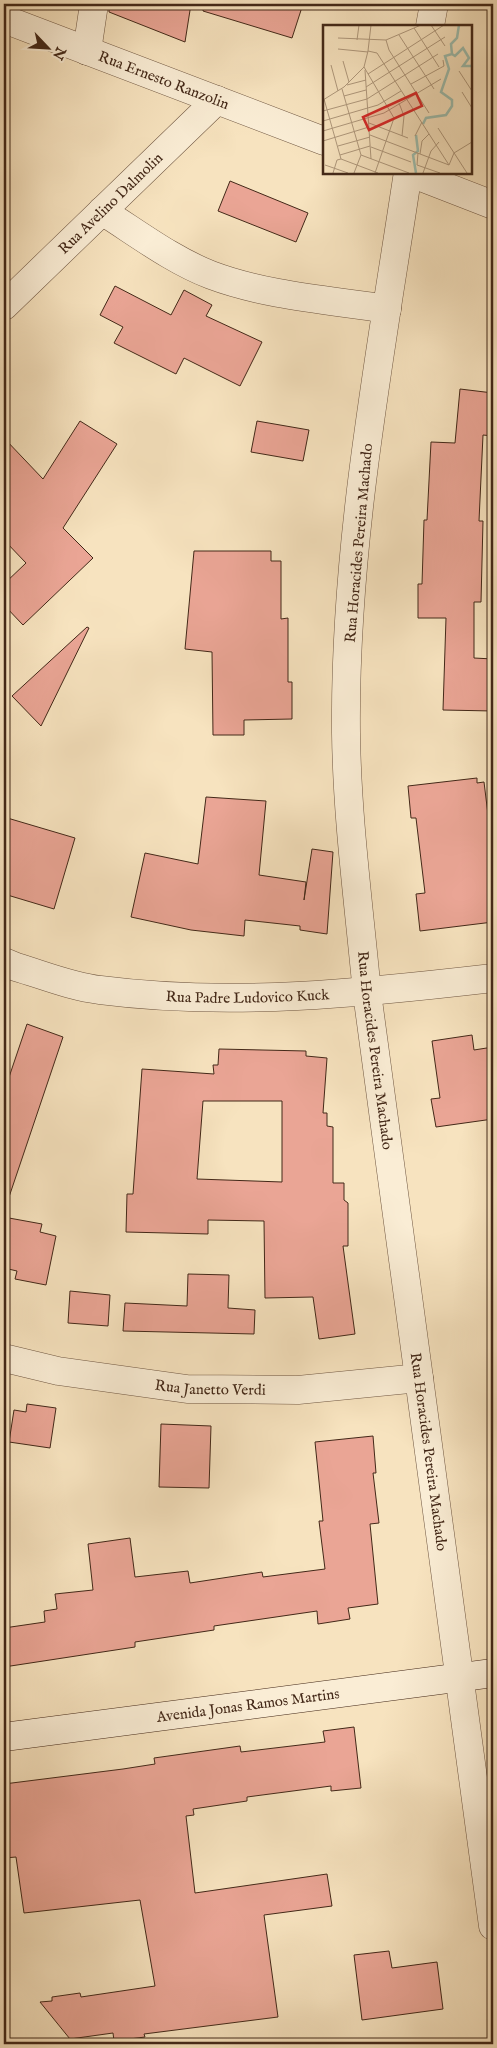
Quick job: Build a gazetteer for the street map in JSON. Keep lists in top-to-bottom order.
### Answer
{
  "streets": {
    "street": [
      "Rua Ernesto Ranzolin",
      "Rua Avelino Dalmolin",
      "Rua Horacides Pereira Machado",
      "Rua Padre Ludovico Kuck",
      "Rua Janetto Verdi",
      "Avenida Jonas Ramos Martins"
    ]
  },
  "crossings": [
    ["Rua Ernesto Ranzolin", "Rua Avelino Dalmolin"],
    ["Rua Horacides Pereira Machado", "Rua Padre Ludovico Kuck"],
    ["Rua Horacides Pereira Machado", "Rua Janetto Verdi"],
    ["Rua Horacides Pereira Machado", "Avenida Jonas Ramos Martins"]
  ],
  "north": "bottom right"
}
